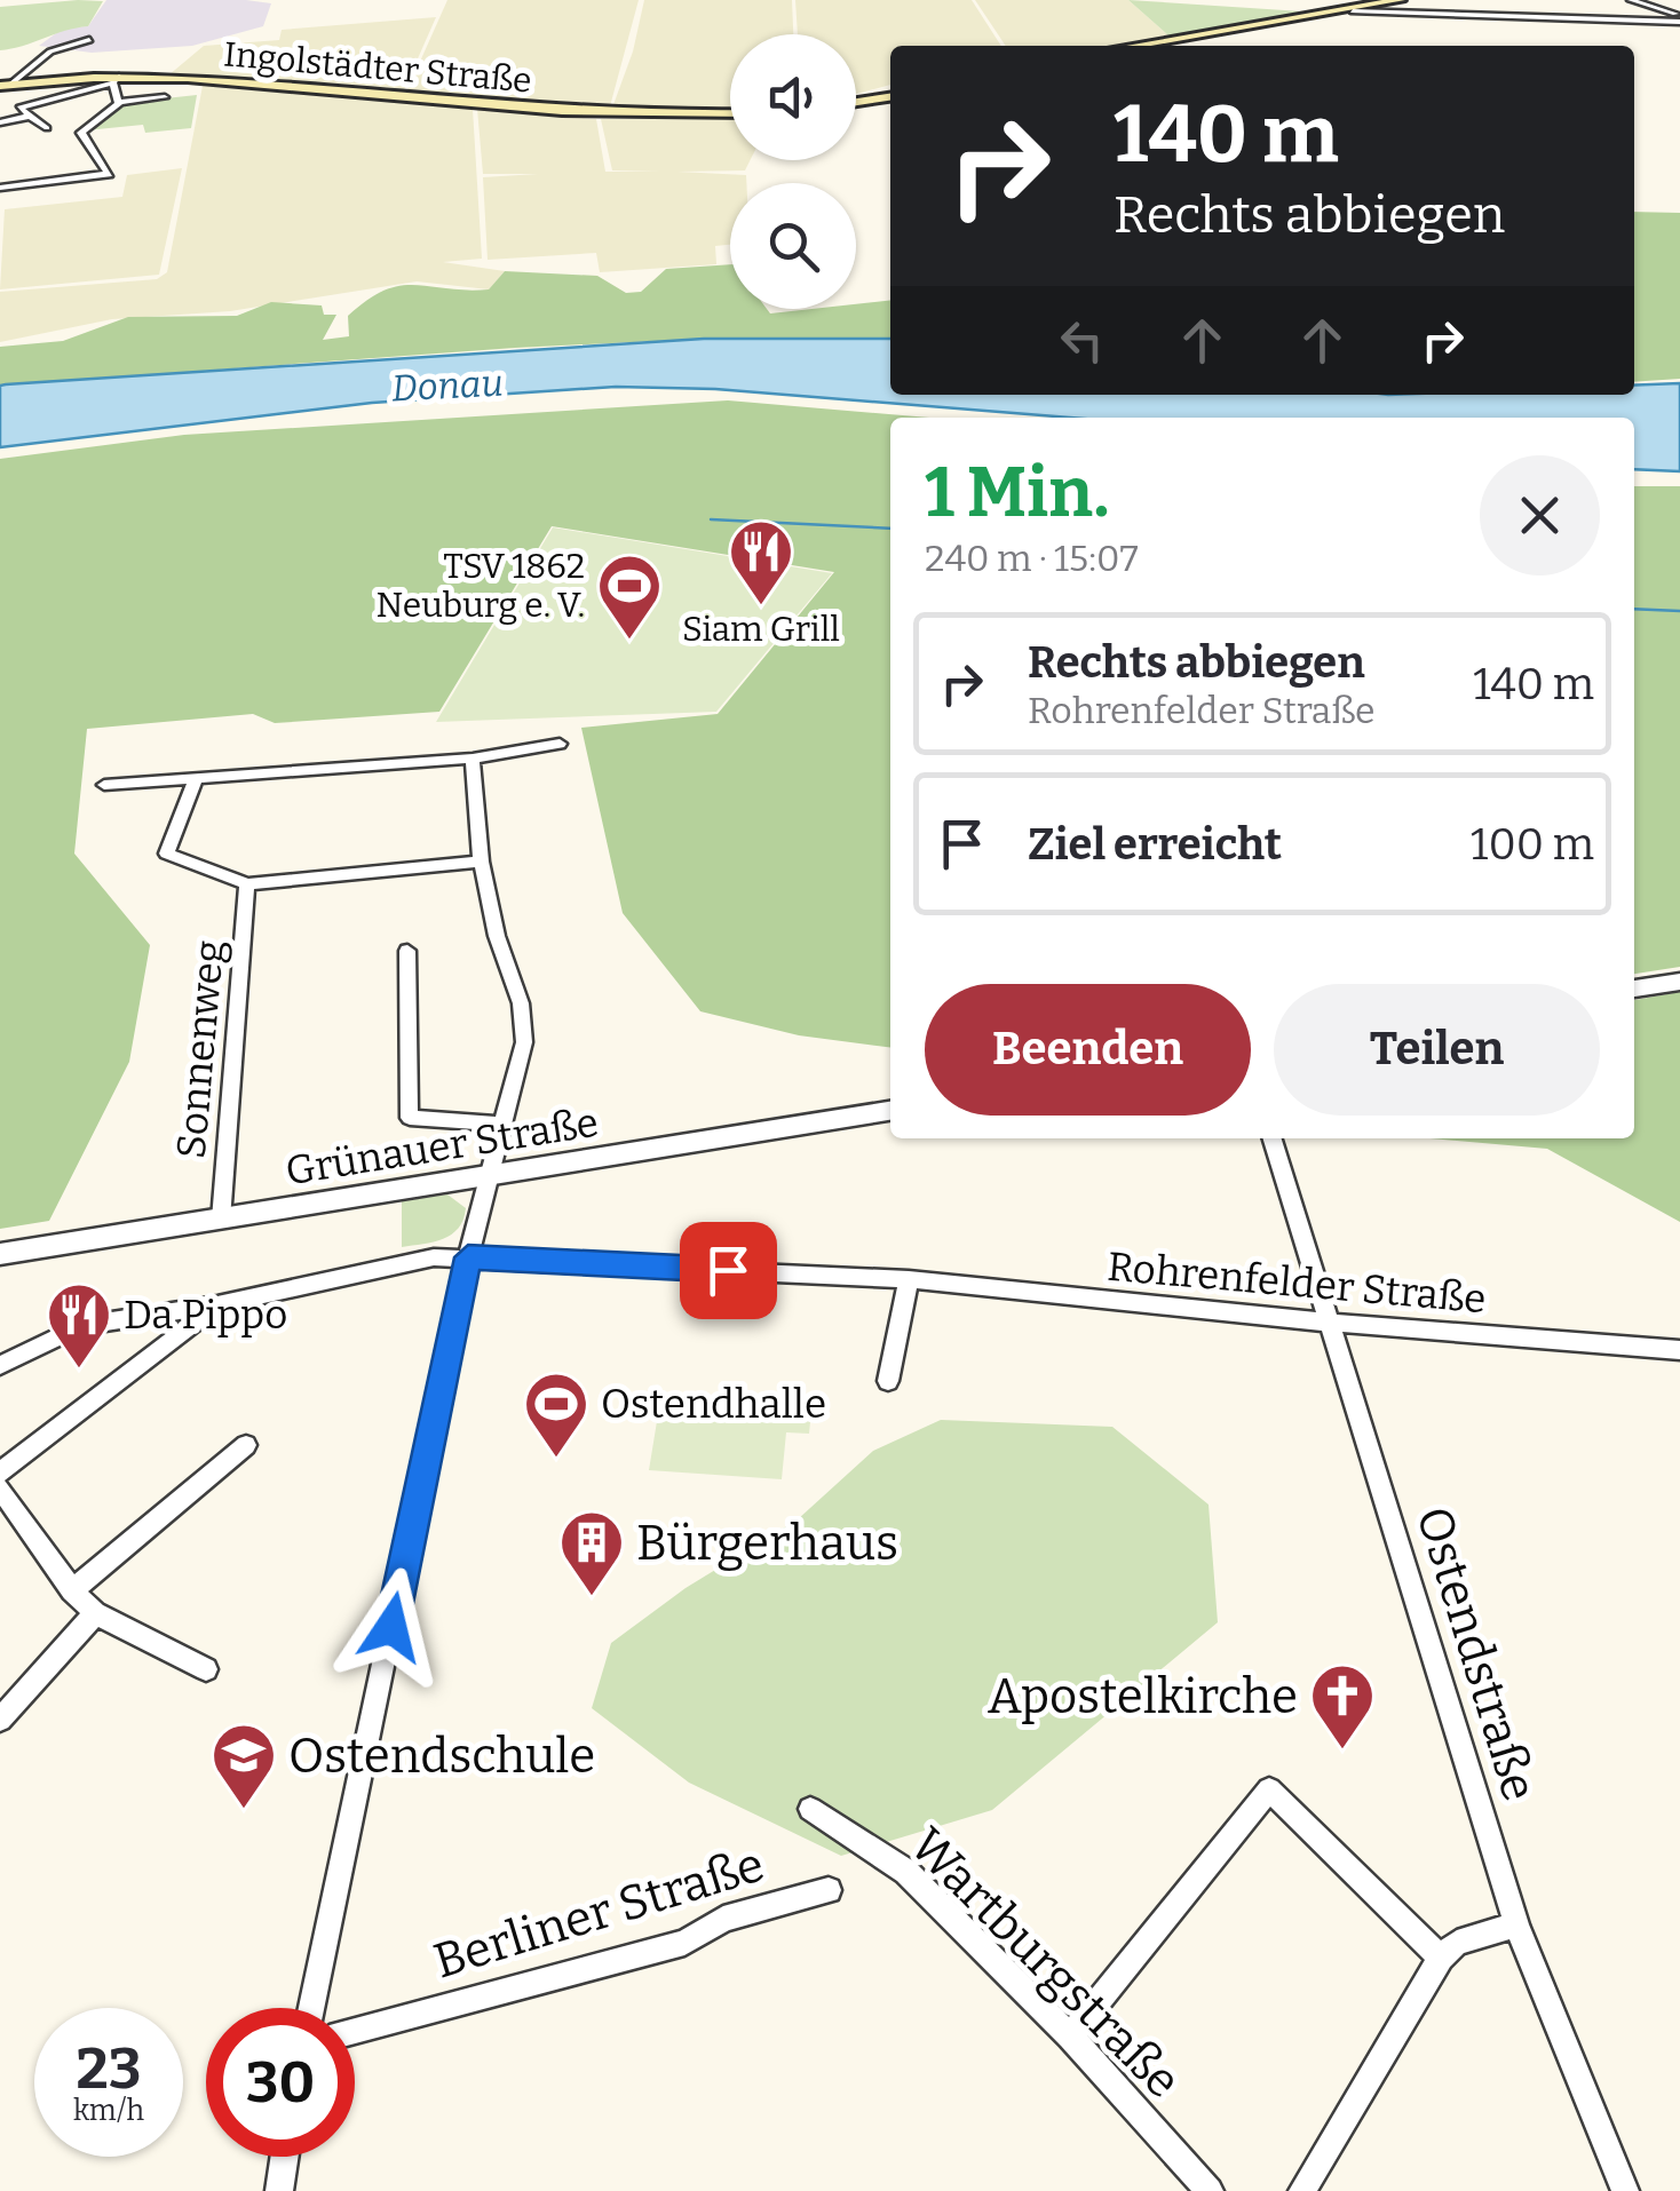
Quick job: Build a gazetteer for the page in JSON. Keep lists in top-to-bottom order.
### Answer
{
  "streets": {
    "main road": ["Ingolstädter Straße"],
    "street": [
      "Sonnenweg",
      "Grünauer Straße",
      "Rohrenfelder Straße",
      "Ostendstraße",
      "Berliner Straße",
      "Wartburgstraße"
    ]
  },
  "crossings": [
    ["Sonnenweg", "Grünauer Straße"],
    ["Rohrenfelder Straße", "Ostendstraße"]
  ],
  "water": ["Donau"],
  "places": {
    "restaurant": ["Siam Grill", "Da Pippo"],
    "sports": ["TSV 1862 Neuburg e. V.", "Ostendhalle"],
    "building": ["Bürgerhaus"],
    "church": ["Apostelkirche"],
    "school or university": ["Ostendschule"]
  },
  "page": {
    "turn": ["140 m", "Rechts abbiegen"],
    "heading": ["1 Min.", "240 m · 15:07"],
    "list": [
      {
        "name": "Rechts abbiegen",
        "note": "Rohrenfelder Straße",
        "value": "140 m"
      },
      {
        "name": "Ziel erreicht",
        "value": "100 m"
      }
    ],
    "buttons": ["Beenden", "Teilen"],
    "speed": "23 km/h",
    "limit": "30"
  }
}
